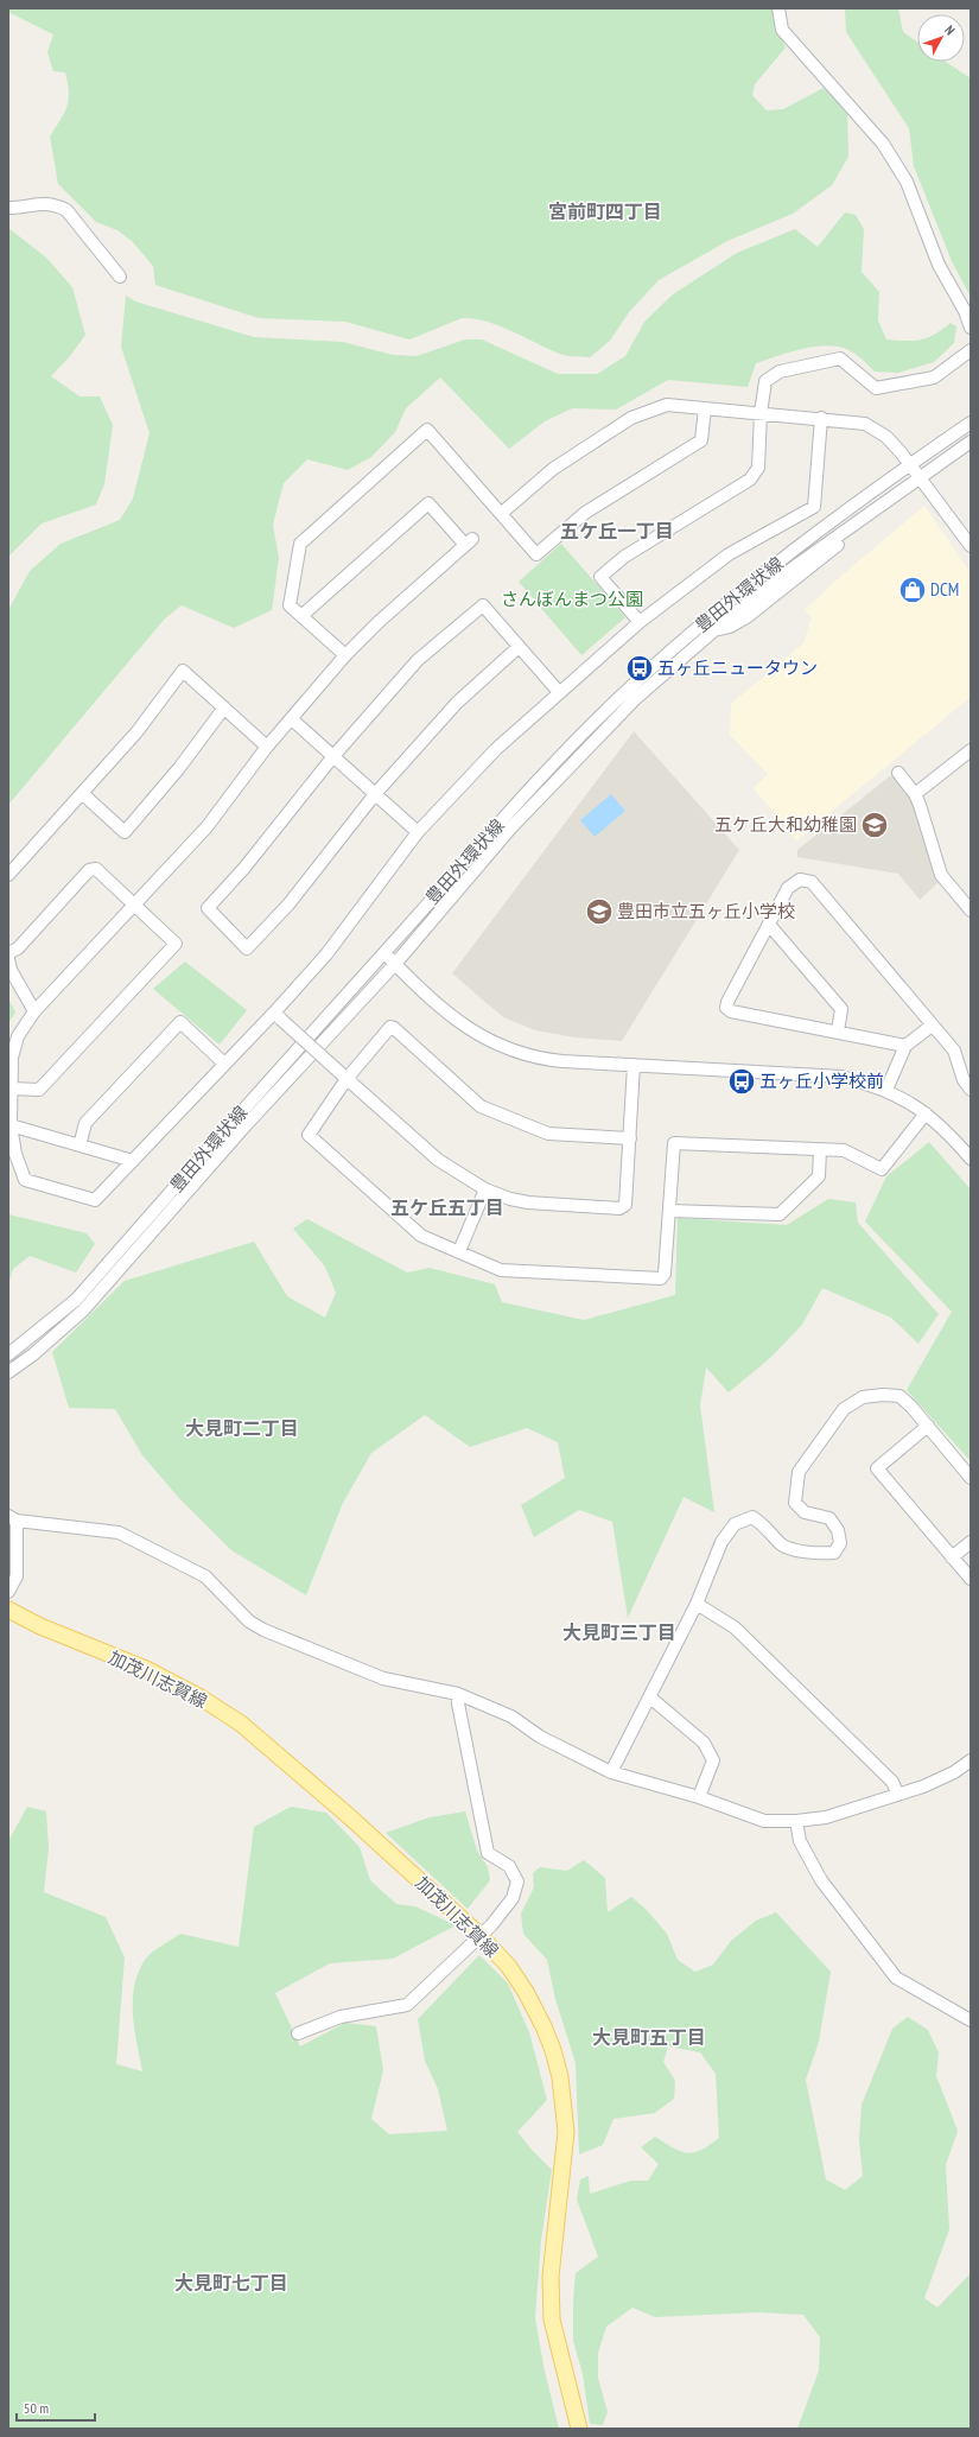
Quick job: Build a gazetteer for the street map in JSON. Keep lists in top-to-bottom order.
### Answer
{
  "streets": {
    "main road": ["加茂川志賀線"],
    "street": ["豊田外環状線"]
  },
  "districts": [
    "宮前町四丁目",
    "五ケ丘一丁目",
    "五ケ丘五丁目",
    "大見町二丁目",
    "大見町三丁目",
    "大見町五丁目",
    "大見町七丁目"
  ],
  "parks": ["さんぼんまつ公園"],
  "places": {
    "shop": ["DCM"],
    "bus stop": ["五ヶ丘ニュータウン", "五ヶ丘小学校前"],
    "school or university": ["五ケ丘大和幼稚園", "豊田市立五ヶ丘小学校"]
  },
  "scale_bar": "50 m",
  "north": "top right"
}
